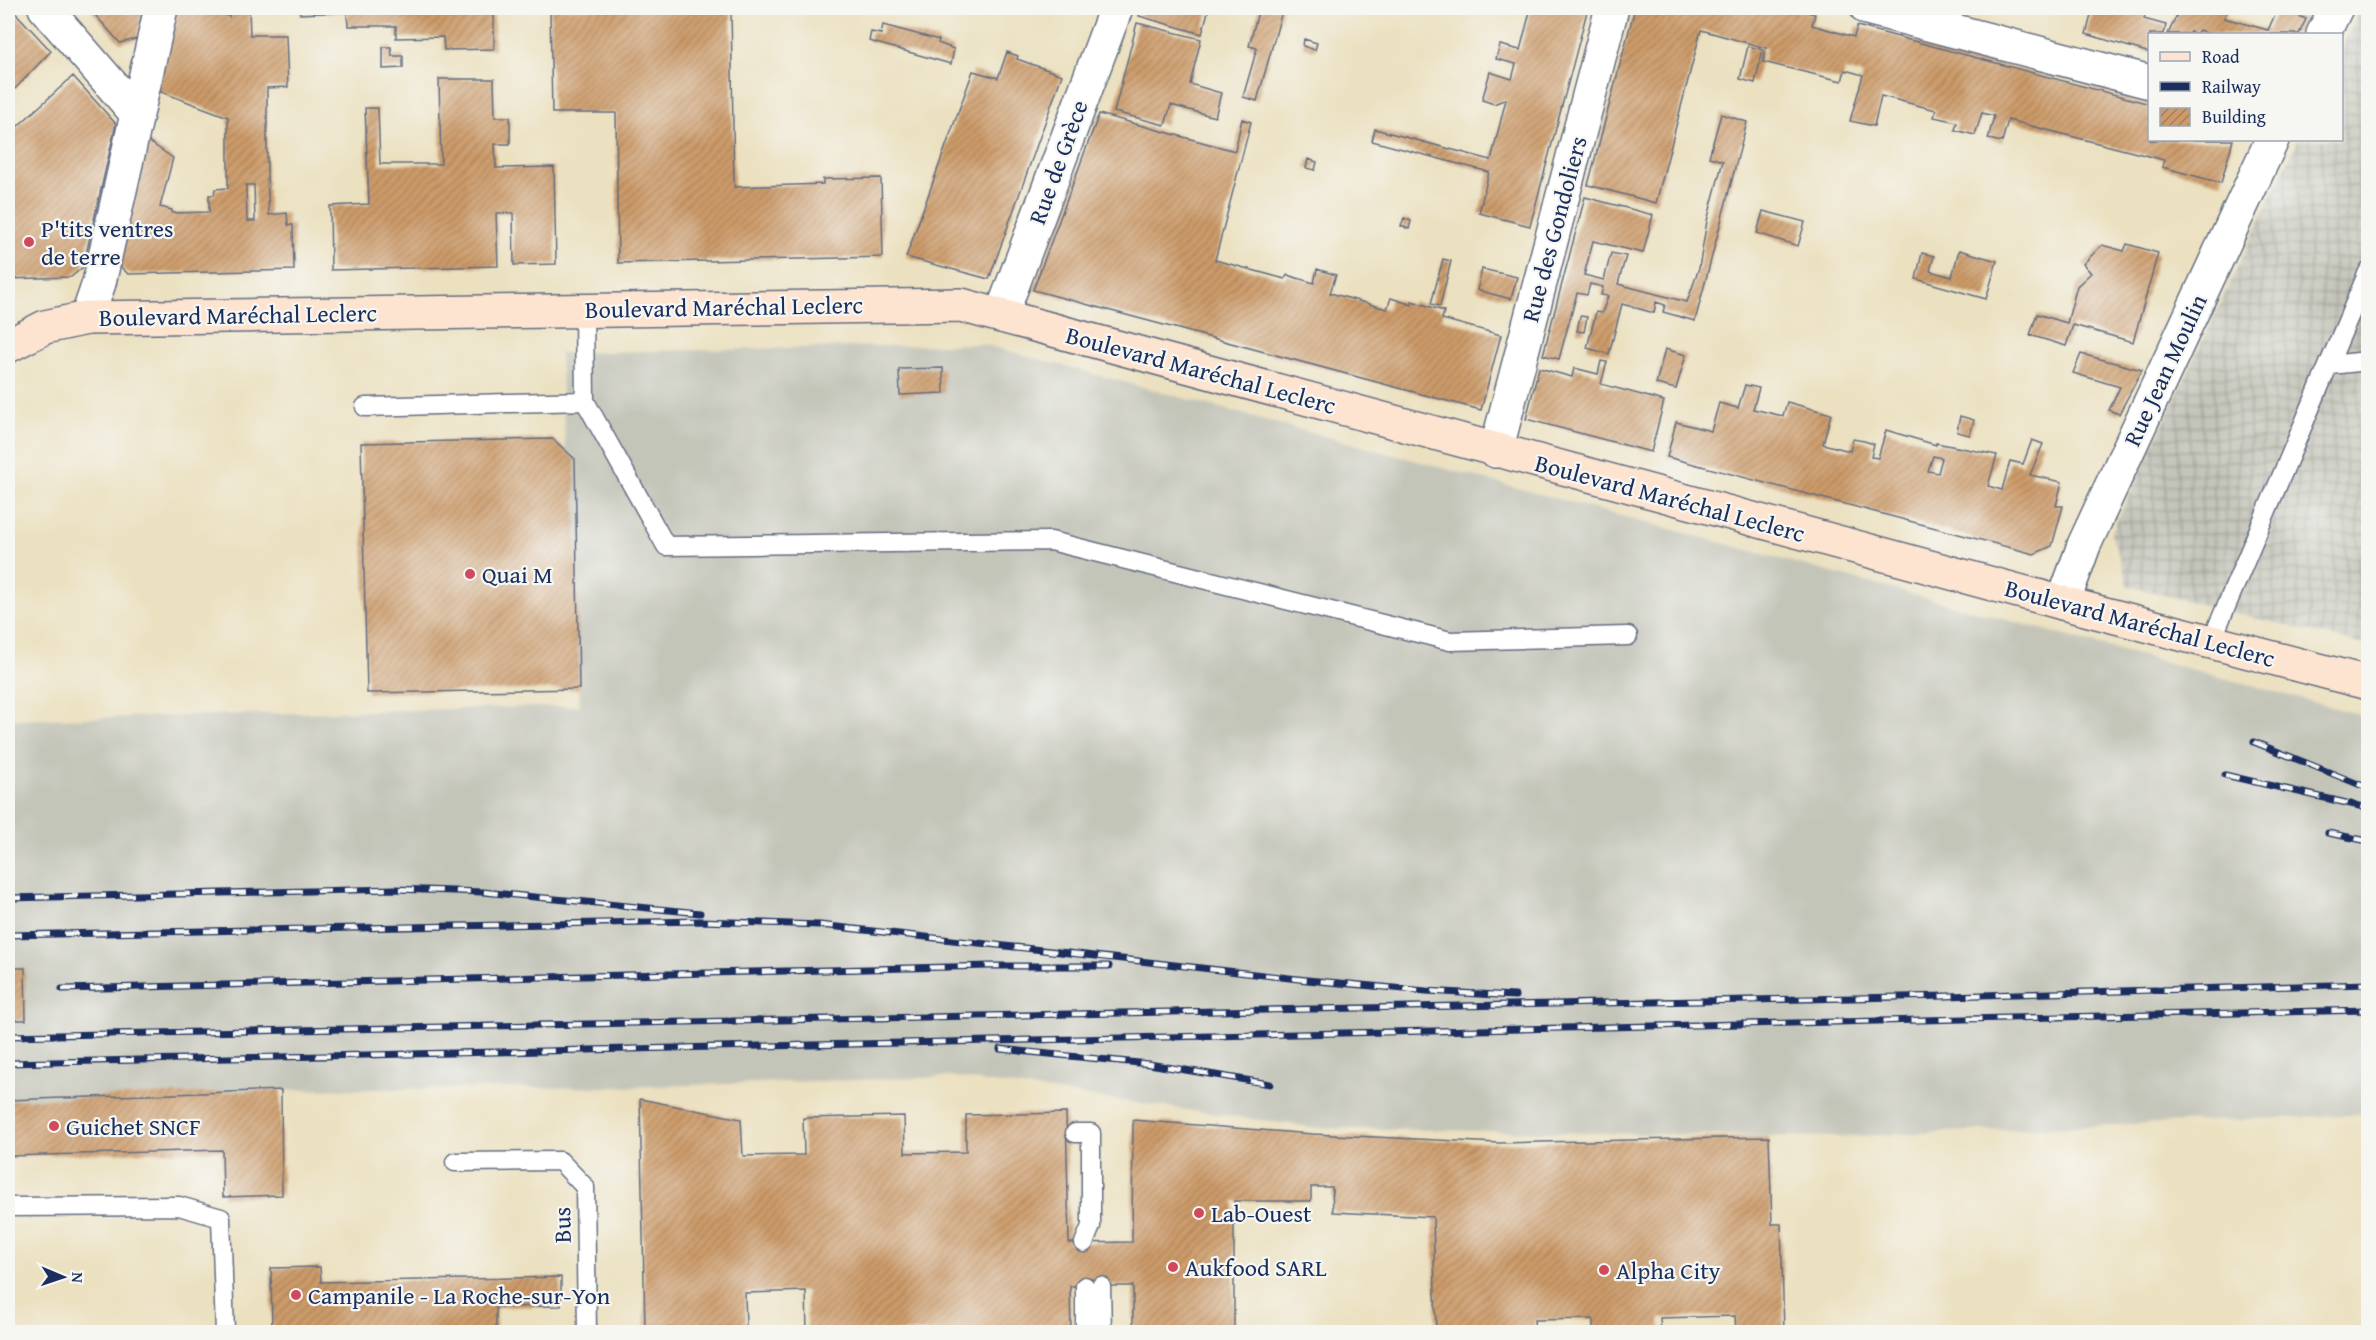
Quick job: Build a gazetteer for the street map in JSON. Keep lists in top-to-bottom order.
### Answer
{
  "streets": {
    "street": [
      "Rue de Grèce",
      "Rue des Gondoliers",
      "Boulevard Maréchal Leclerc",
      "Rue Jean Moulin"
    ],
    "lane": ["Bus"]
  },
  "crossings": [
    ["Rue de Grèce", "Boulevard Maréchal Leclerc"],
    ["Rue des Gondoliers", "Boulevard Maréchal Leclerc"],
    ["Boulevard Maréchal Leclerc", "Rue Jean Moulin"]
  ],
  "places": [
    "P'tits ventres de terre",
    "Quai M",
    "Guichet SNCF",
    "Lab-Ouest",
    "Aukfood SARL",
    "Alpha City",
    "Campanile - La Roche-sur-Yon"
  ],
  "legend": ["Road", "Railway", "Building"],
  "north": "right"
}
